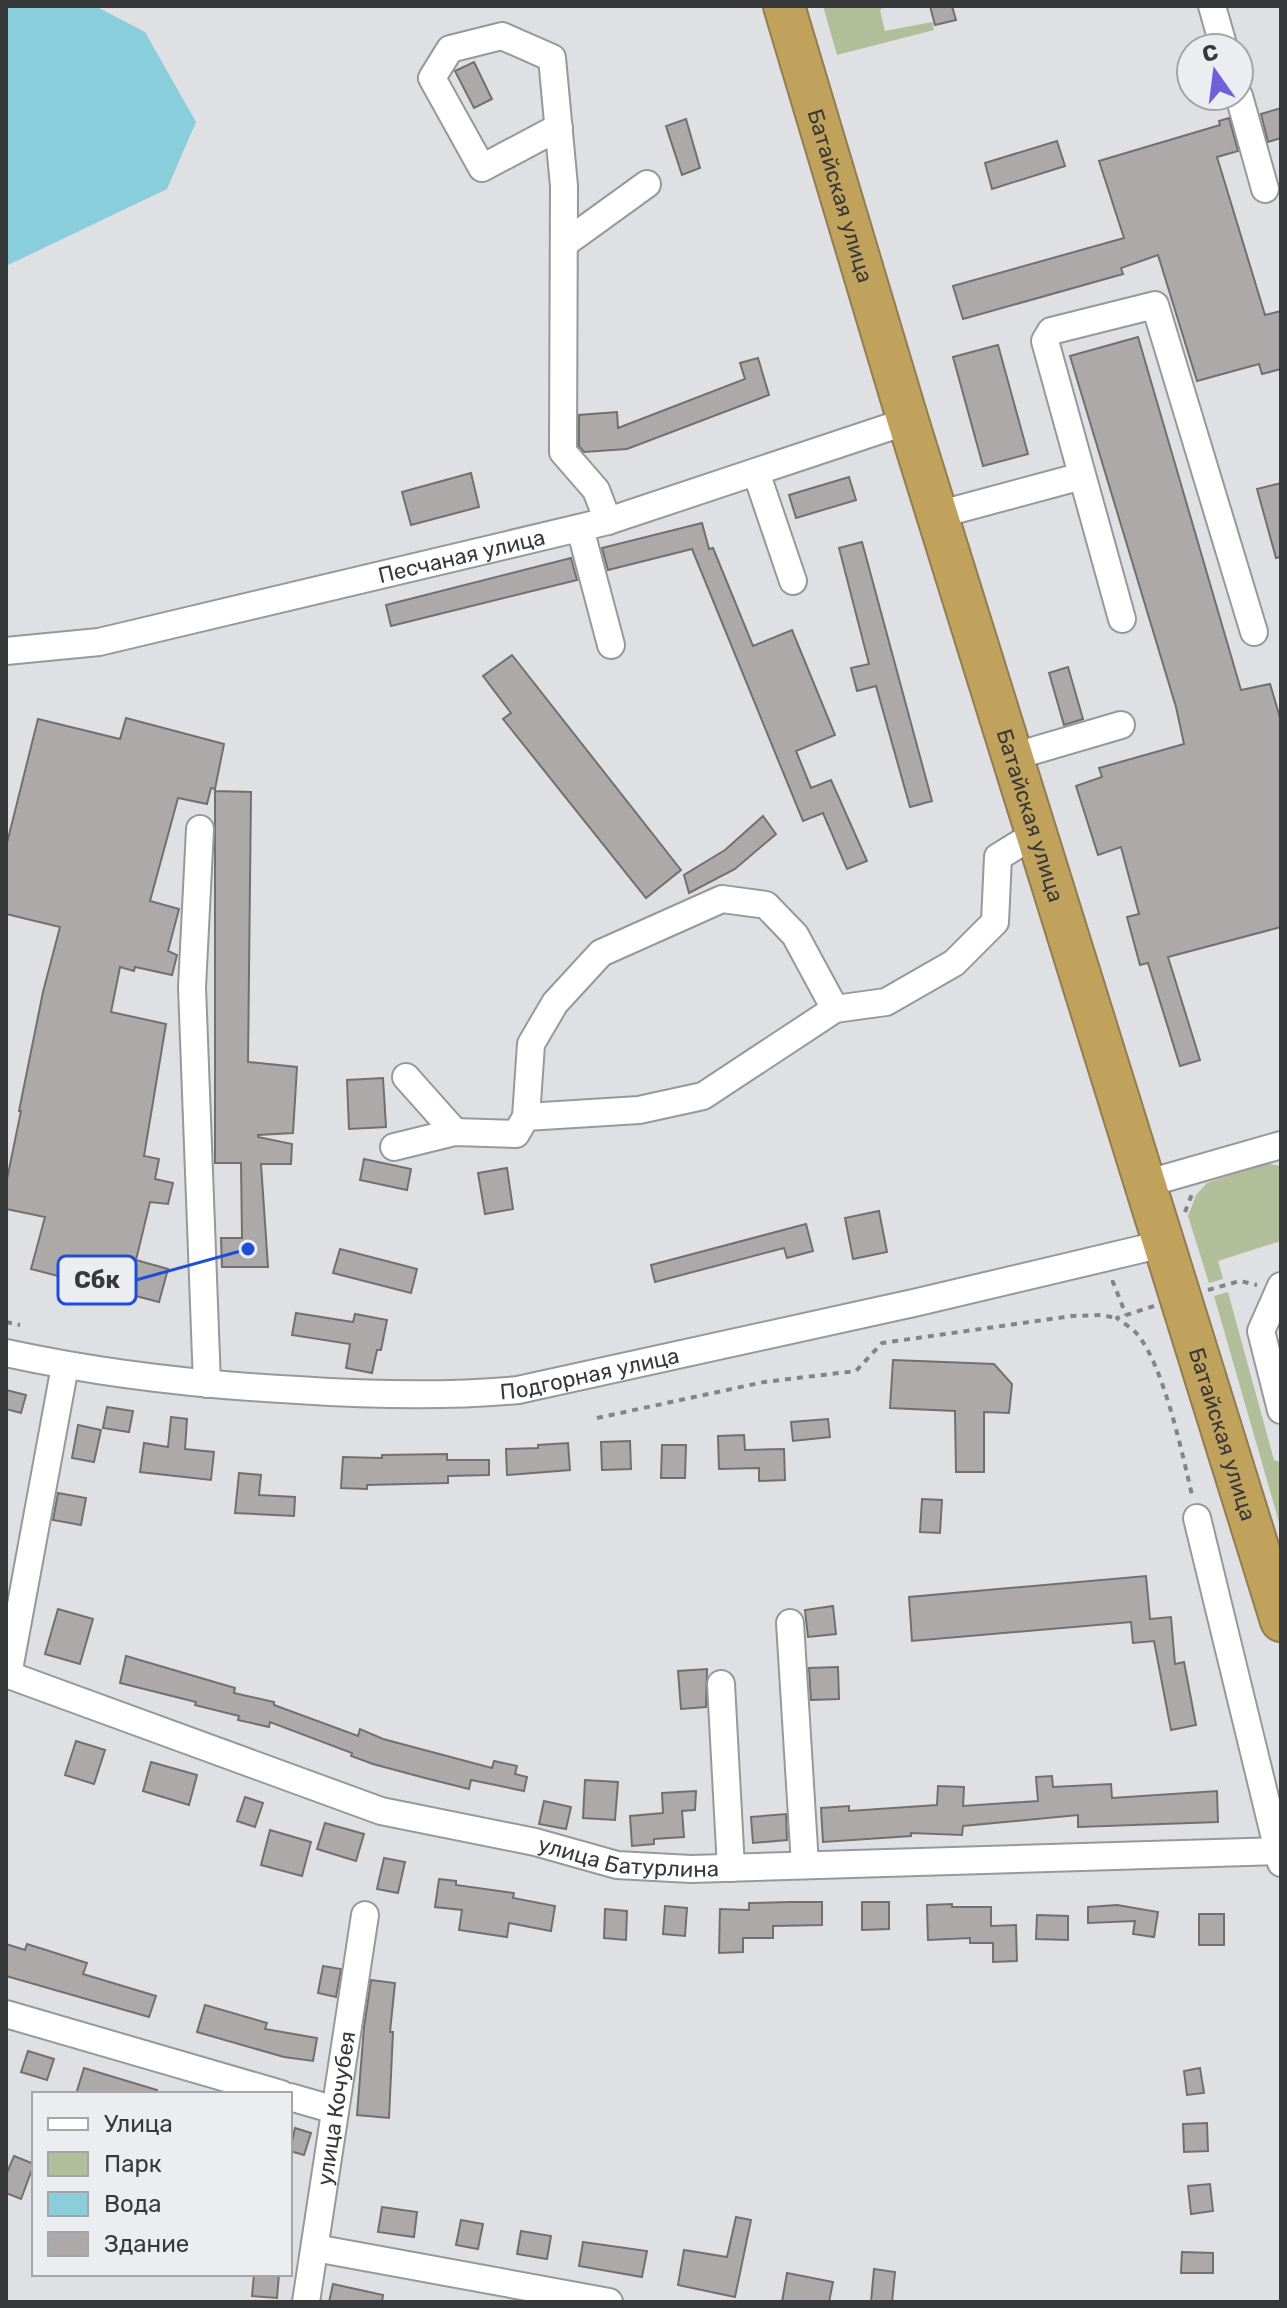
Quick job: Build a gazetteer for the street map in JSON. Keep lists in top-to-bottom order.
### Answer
{
  "streets": {
    "highway": ["Батайская улица"],
    "street": [
      "Песчаная улица",
      "Подгорная улица",
      "улица Батурлина",
      "улица Кочубея"
    ]
  },
  "crossings": [
    ["Батайская улица", "Песчаная улица"],
    ["Батайская улица", "Подгорная улица"]
  ],
  "places": ["Сбк"],
  "legend": [
    "Улица",
    "Парк",
    "Вода",
    "Здание"
  ],
  "north": "top"
}
